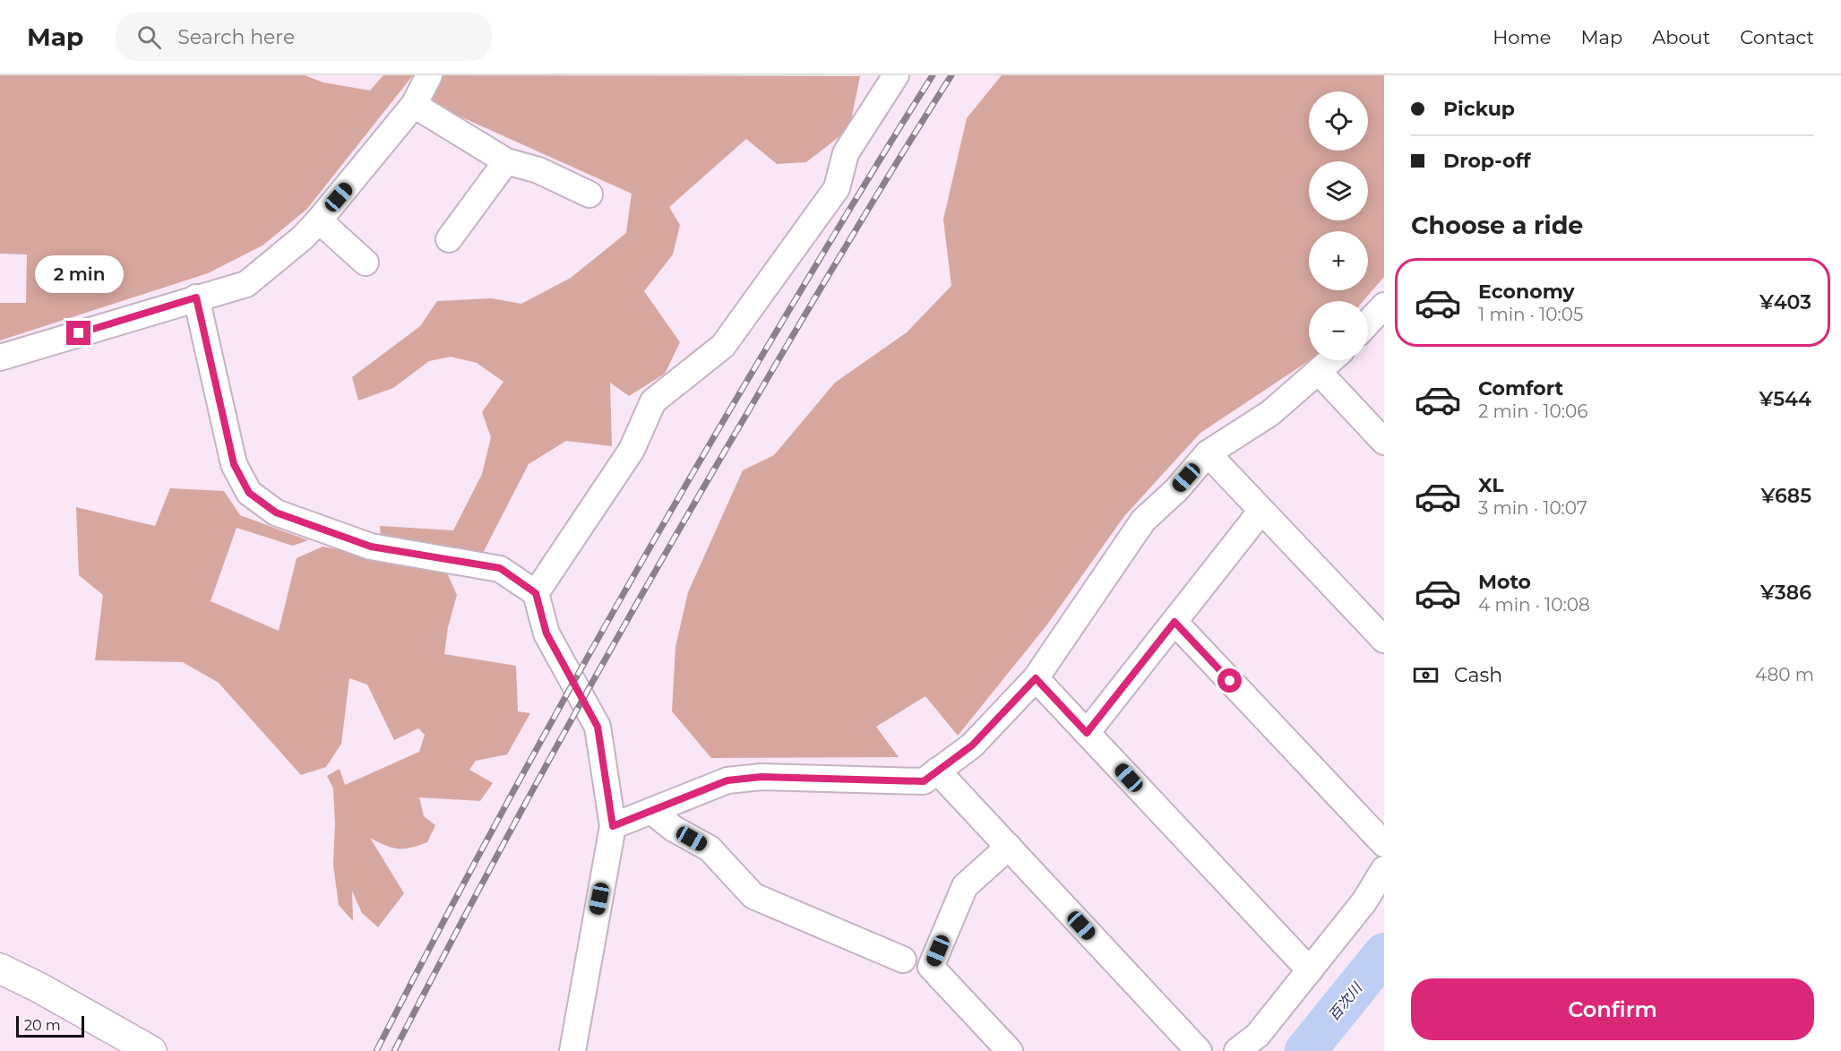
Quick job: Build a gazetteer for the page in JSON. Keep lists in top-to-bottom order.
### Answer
{
  "water": ["百次川"],
  "scale_bar": "20 m",
  "page": {
    "header": "Map",
    "search": "Search here",
    "nav": [
      "Home",
      "Map",
      "About",
      "Contact"
    ],
    "banner": ["Pickup", "Drop-off"],
    "map_buttons": ["+", "−"],
    "heading": "Choose a ride",
    "bubble": "2 min",
    "list": [
      {
        "name": "Economy",
        "note": "1 min · 10:05",
        "value": "¥403"
      },
      {
        "name": "Comfort",
        "note": "2 min · 10:06",
        "value": "¥544"
      },
      {
        "name": "XL",
        "note": "3 min · 10:07",
        "value": "¥685"
      },
      {
        "name": "Moto",
        "note": "4 min · 10:08",
        "value": "¥386"
      }
    ],
    "pay": ["Cash", "480 m"],
    "buttons": "Confirm",
    "scale": "20 m"
  }
}
